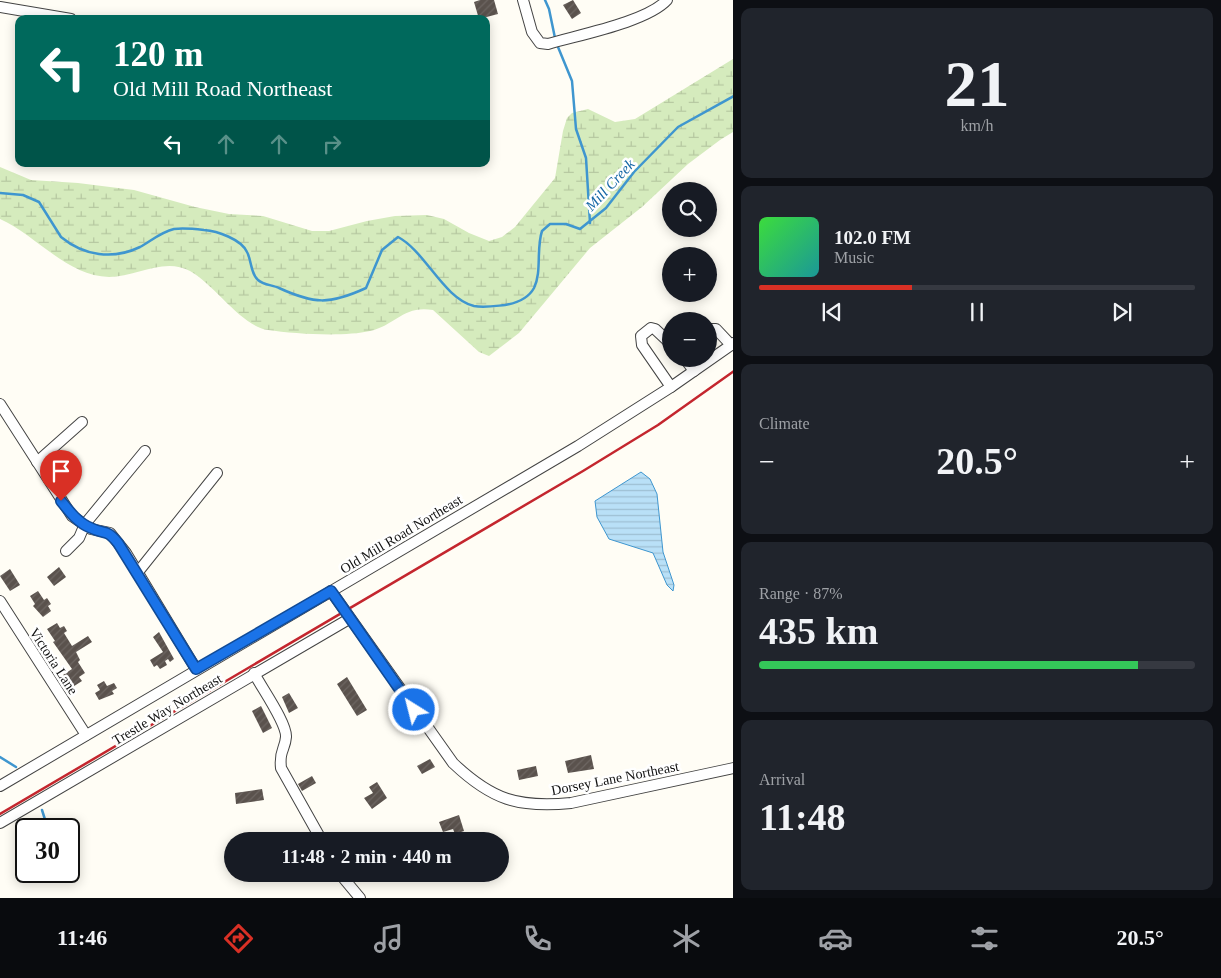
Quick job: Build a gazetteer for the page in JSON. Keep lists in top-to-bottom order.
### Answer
{
  "streets": {
    "street": [
      "Old Mill Road Northeast",
      "Victoria Lane",
      "Trestle Way Northeast",
      "Dorsey Lane Northeast"
    ]
  },
  "crossings": [
    ["Old Mill Road Northeast", "Victoria Lane"],
    ["Old Mill Road Northeast", "Dorsey Lane Northeast"],
    ["Trestle Way Northeast", "Dorsey Lane Northeast"]
  ],
  "water": ["Mill Creek"],
  "page": {
    "tile": [
      ["21", "km/h"],
      "Climate",
      ["Range · 87%", "435 km"],
      ["Arrival", "11:48"]
    ],
    "turn": ["120 m", "Old Mill Road Northeast"],
    "map_buttons": ["+", "−"],
    "song": ["102.0 FM", "Music"],
    "heat": ["−", "20.5°", "+"],
    "limit": "30",
    "trip": "11:48 · 2 min · 440 m",
    "tabs": ["11:46", "20.5°"]
  }
}
